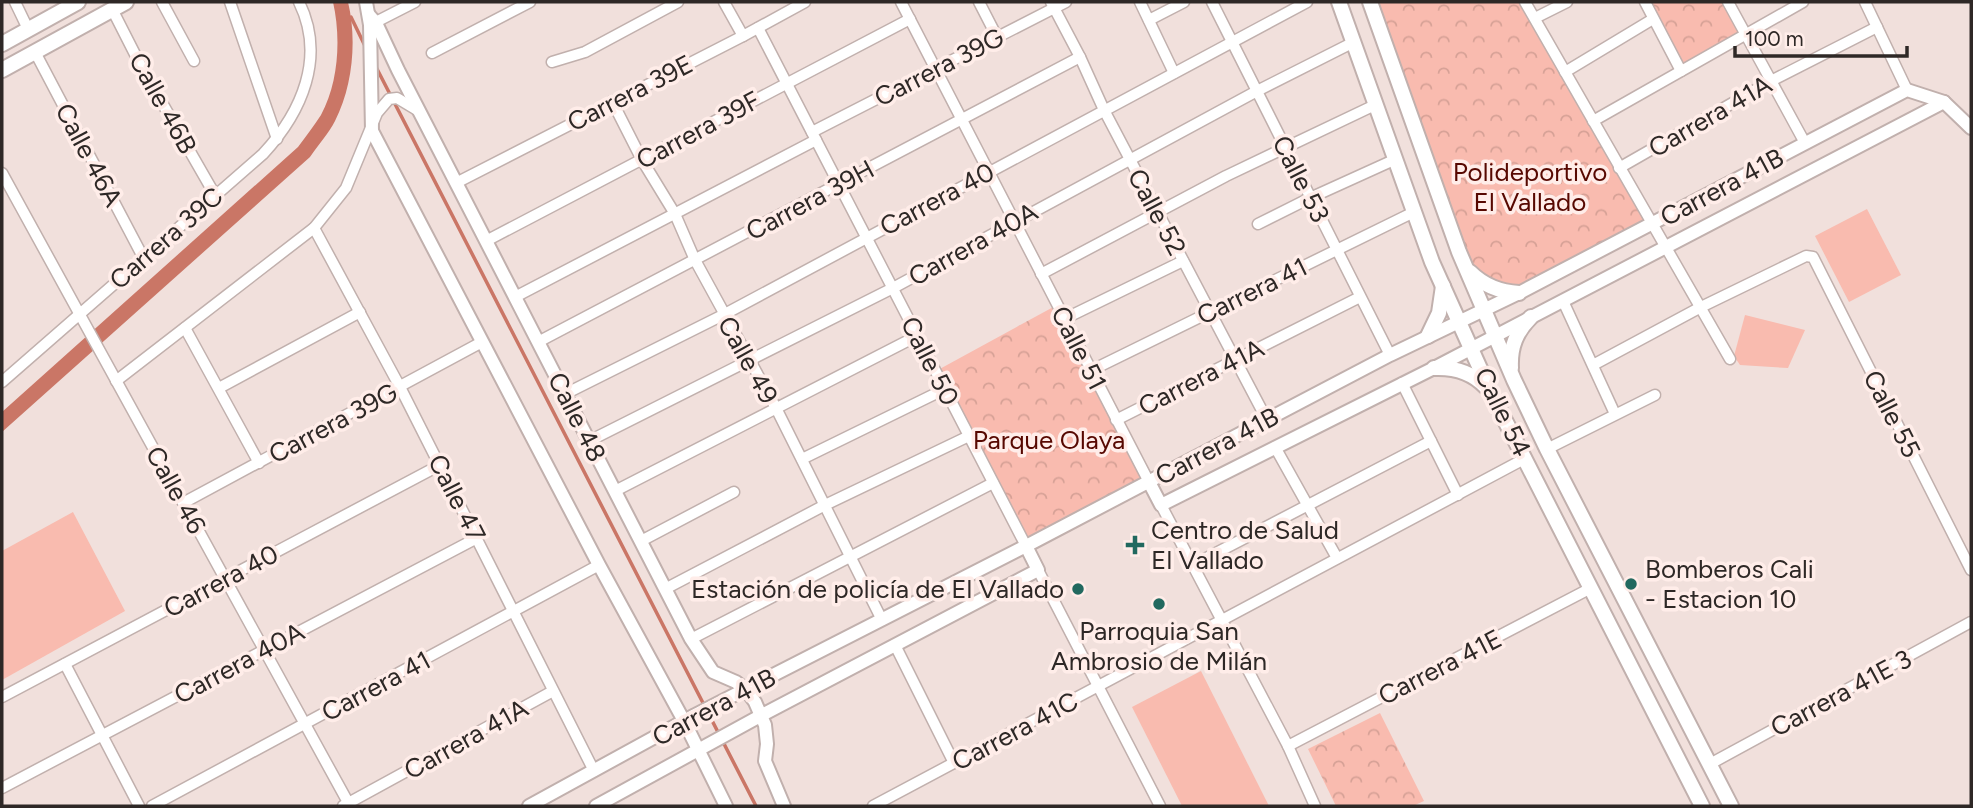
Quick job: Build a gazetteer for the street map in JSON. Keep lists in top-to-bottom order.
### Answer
{
  "streets": {
    "main road": ["Calle 54"],
    "street": [
      "Carrera 39G",
      "Carrera 39E",
      "Calle 46B",
      "Carrera 41A",
      "Carrera 39F",
      "Calle 46A",
      "Calle 53",
      "Carrera 41B",
      "Carrera 40",
      "Carrera 39H",
      "Calle 52",
      "Carrera 39C",
      "Carrera 40A",
      "Carrera 41",
      "Calle 51",
      "Calle 49",
      "Calle 50",
      "Calle 55",
      "Calle 48",
      "Calle 46",
      "Calle 47",
      "Carrera 41E",
      "Carrera 41E 3",
      "Carrera 41C"
    ]
  },
  "crossings": [
    ["Carrera 39G", "Calle 52"],
    ["Carrera 39G", "Calle 51"],
    ["Carrera 39G", "Calle 49"],
    ["Carrera 39G", "Calle 50"],
    ["Carrera 39G", "Calle 48"],
    ["Carrera 39G", "Calle 46"],
    ["Carrera 39G", "Calle 47"],
    ["Carrera 39E", "Calle 49"],
    ["Carrera 39E", "Calle 50"],
    ["Carrera 39E", "Calle 48"],
    ["Calle 46B", "Carrera 39C"],
    ["Carrera 41A", "Calle 53"],
    ["Carrera 41A", "Calle 52"],
    ["Carrera 41A", "Calle 51"],
    ["Carrera 41A", "Calle 46"],
    ["Carrera 41A", "Calle 47"],
    ["Carrera 39F", "Calle 51"],
    ["Carrera 39F", "Calle 49"],
    ["Carrera 39F", "Calle 50"],
    ["Carrera 39F", "Calle 48"],
    ["Calle 46A", "Carrera 39C"],
    ["Calle 53", "Carrera 41B"],
    ["Calle 53", "Carrera 40"],
    ["Calle 53", "Carrera 40A"],
    ["Calle 53", "Carrera 41"],
    ["Carrera 41B", "Calle 52"],
    ["Carrera 41B", "Calle 51"],
    ["Carrera 41B", "Calle 49"],
    ["Carrera 41B", "Calle 50"],
    ["Carrera 41B", "Calle 54"],
    ["Carrera 41B", "Calle 48"],
    ["Carrera 41B", "Calle 47"],
    ["Carrera 40", "Calle 52"],
    ["Carrera 40", "Calle 51"],
    ["Carrera 40", "Calle 49"],
    ["Carrera 40", "Calle 50"],
    ["Carrera 40", "Calle 48"],
    ["Carrera 40", "Calle 46"],
    ["Carrera 40", "Calle 47"],
    ["Carrera 39H", "Calle 52"],
    ["Carrera 39H", "Calle 51"],
    ["Carrera 39H", "Calle 49"],
    ["Carrera 39H", "Calle 50"],
    ["Carrera 39H", "Calle 48"],
    ["Calle 52", "Carrera 40A"],
    ["Calle 52", "Carrera 41"],
    ["Carrera 39C", "Calle 46"],
    ["Carrera 40A", "Calle 51"],
    ["Carrera 40A", "Calle 49"],
    ["Carrera 40A", "Calle 50"],
    ["Carrera 40A", "Calle 54"],
    ["Carrera 40A", "Calle 48"],
    ["Carrera 40A", "Calle 46"],
    ["Carrera 40A", "Calle 47"],
    ["Carrera 41", "Calle 51"],
    ["Carrera 41", "Calle 54"],
    ["Carrera 41", "Calle 48"],
    ["Carrera 41", "Calle 46"],
    ["Carrera 41", "Calle 47"],
    ["Calle 51", "Carrera 41E"],
    ["Calle 51", "Carrera 41C"],
    ["Calle 50", "Carrera 41C"],
    ["Calle 54", "Carrera 41E"],
    ["Calle 54", "Carrera 41E 3"],
    ["Calle 54", "Carrera 41C"]
  ],
  "parks": ["Polideportivo El Vallado", "Parque Olaya"],
  "places": {
    "health": ["Centro de Salud El Vallado"],
    "other": ["Bomberos Cali - Estacion 10", "Estación de policía de El Vallado", "Parroquia San Ambrosio de Milán"]
  },
  "scale_bar": "100 m"
}
